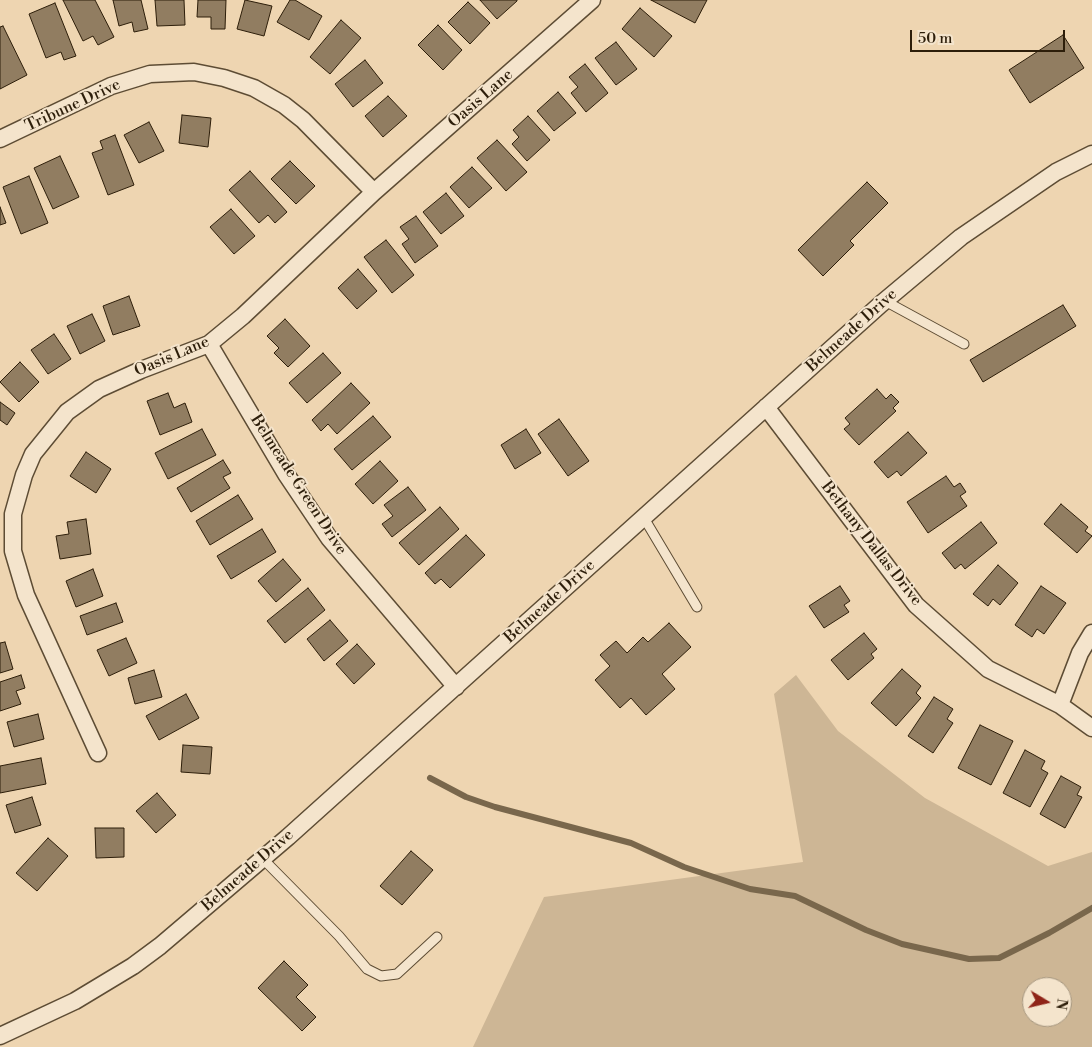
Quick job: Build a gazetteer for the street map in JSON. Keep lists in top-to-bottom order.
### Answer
{
  "streets": {
    "street": [
      "Oasis Lane",
      "Tribune Drive",
      "Belmeade Drive",
      "Belmeade Green Drive",
      "Bethany Dallas Drive"
    ]
  },
  "crossings": [
    ["Oasis Lane", "Tribune Drive"],
    ["Oasis Lane", "Belmeade Green Drive"],
    ["Belmeade Drive", "Belmeade Green Drive"],
    ["Belmeade Drive", "Bethany Dallas Drive"]
  ],
  "scale_bar": "50 m",
  "north": "right"
}
